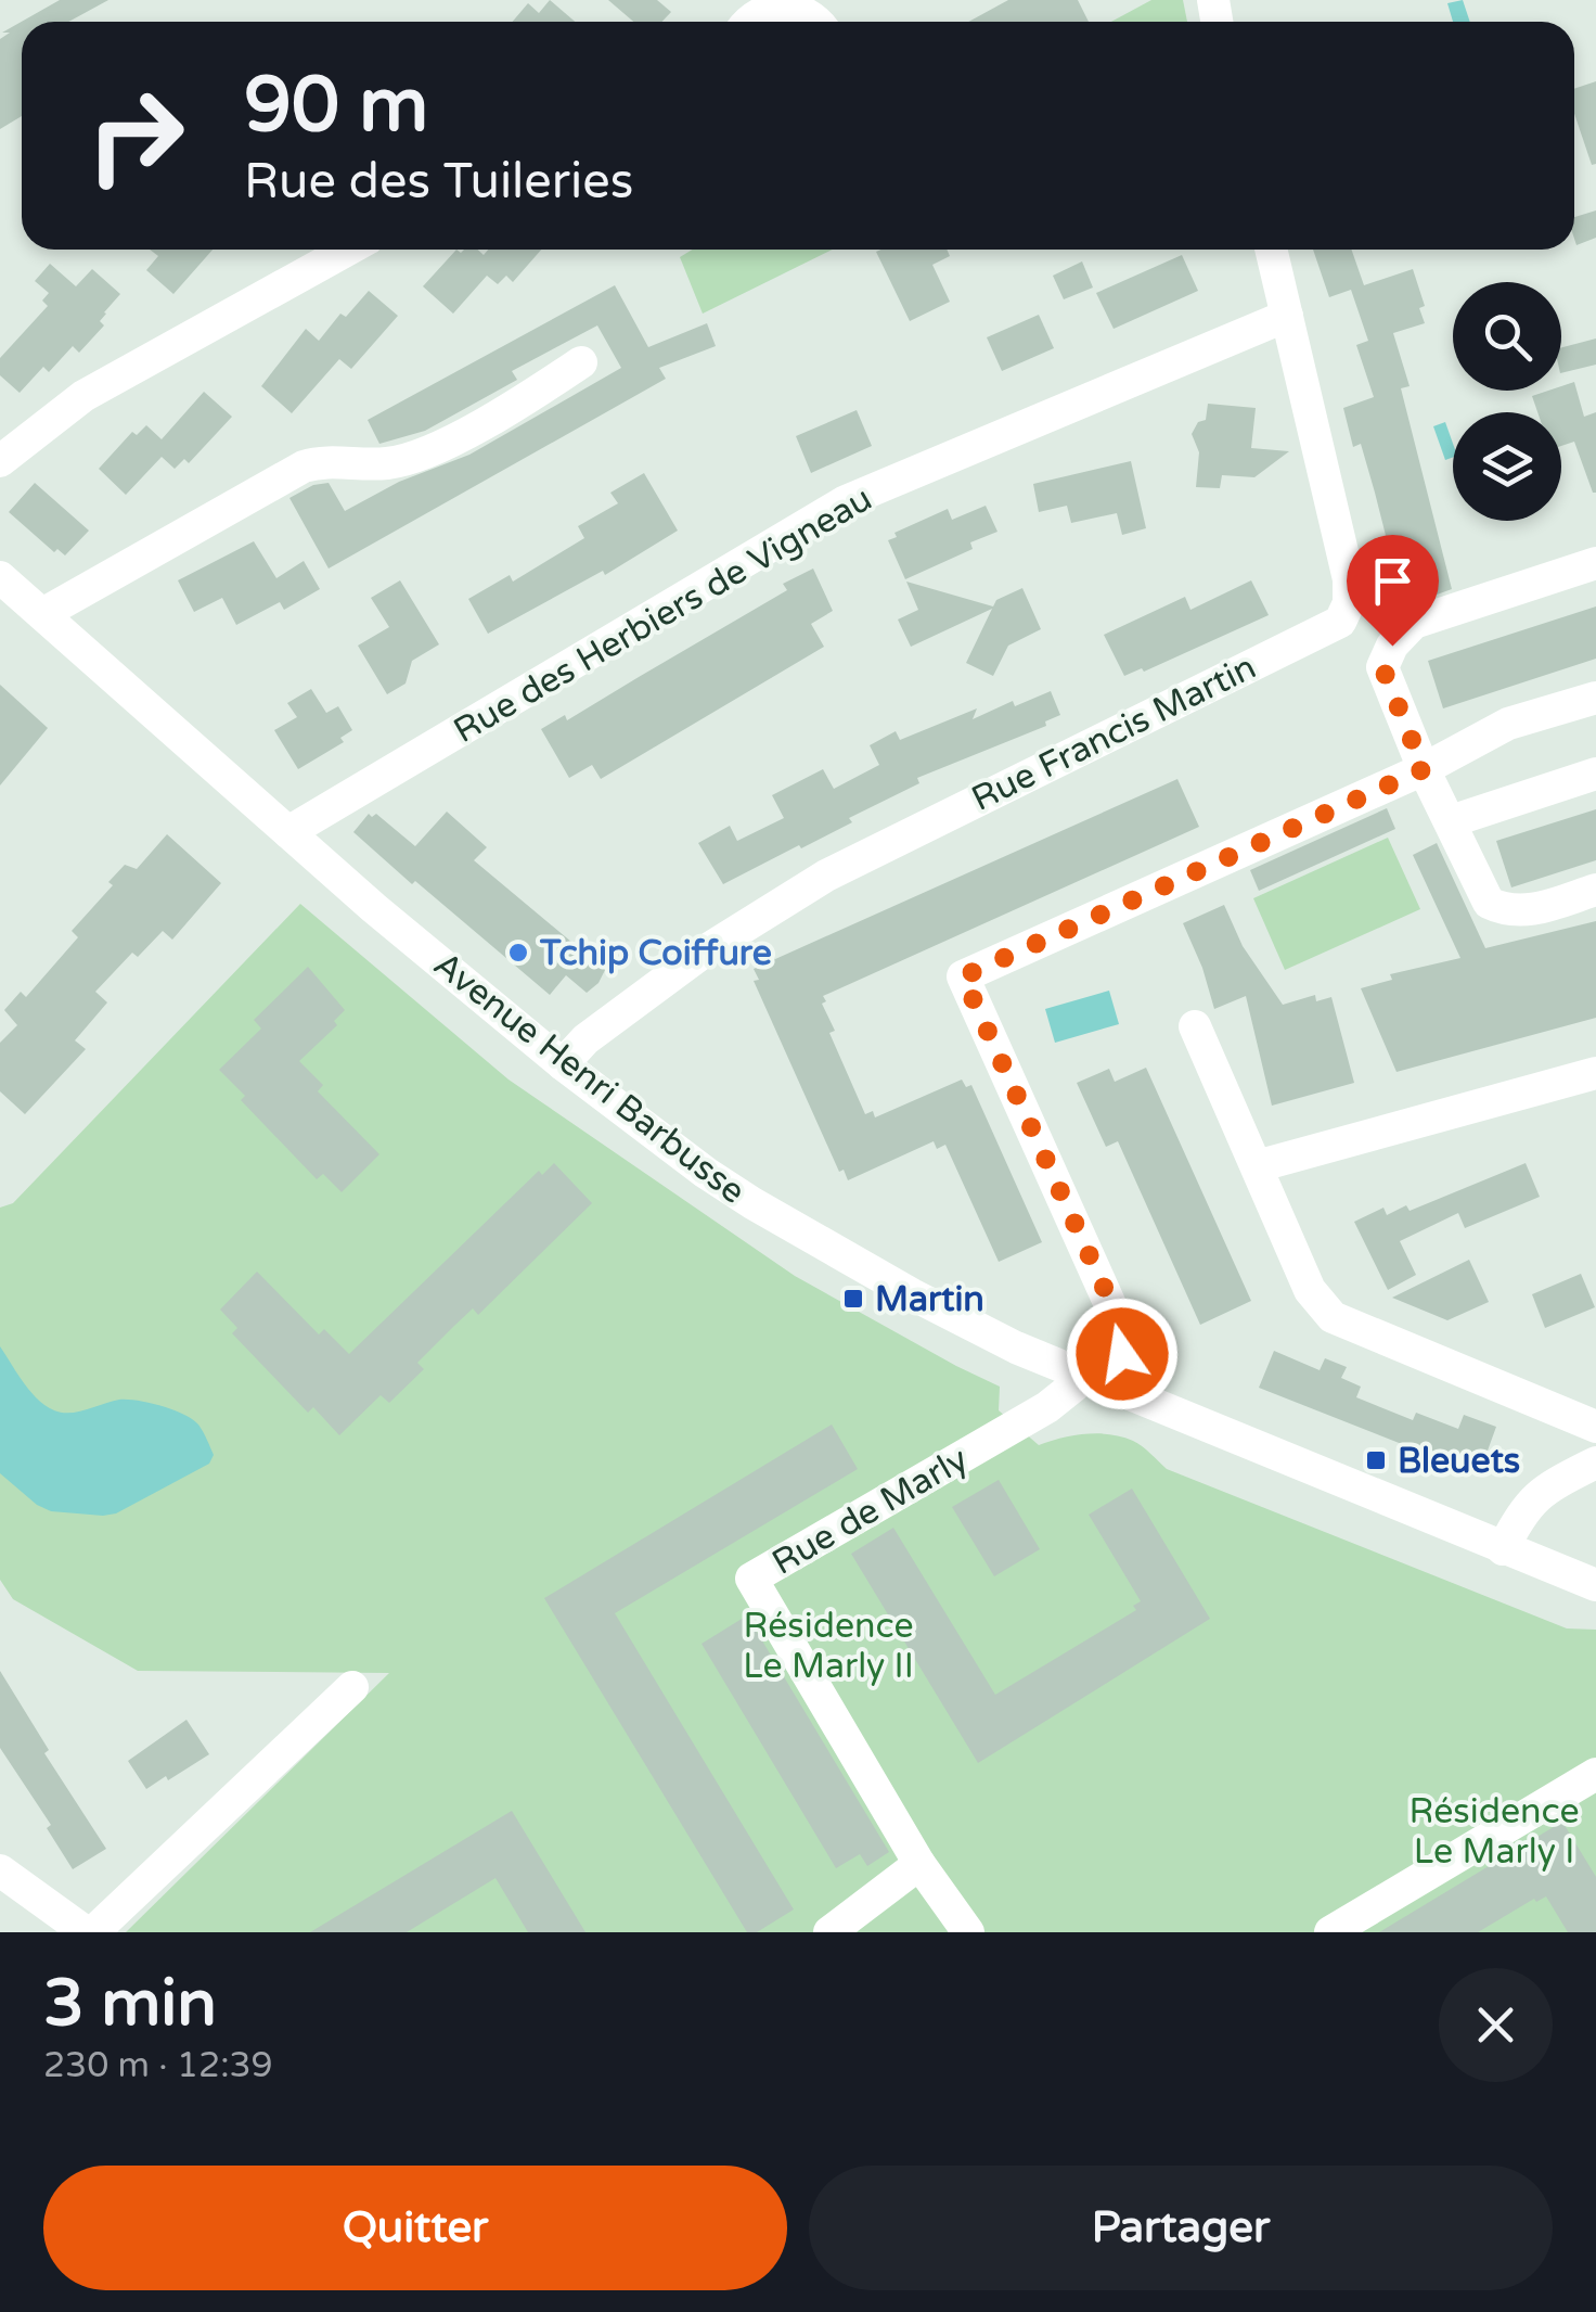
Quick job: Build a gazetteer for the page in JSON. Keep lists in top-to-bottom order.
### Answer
{
  "streets": {
    "street": [
      "Rue des Herbiers de Vigneau",
      "Rue Francis Martin",
      "Avenue Henri Barbusse",
      "Rue de Marly"
    ]
  },
  "crossings": [
    ["Rue des Herbiers de Vigneau", "Rue Francis Martin"],
    ["Rue des Herbiers de Vigneau", "Avenue Henri Barbusse"],
    ["Rue Francis Martin", "Avenue Henri Barbusse"],
    ["Avenue Henri Barbusse", "Rue de Marly"]
  ],
  "parks": ["Résidence Le Marly II", "Résidence Le Marly I"],
  "places": {
    "other": ["Tchip Coiffure"],
    "transit": ["Martin", "Bleuets"]
  },
  "page": {
    "turn": ["90 m", "Rue des Tuileries"],
    "heading": ["3 min", "230 m · 12:39"],
    "buttons": ["Quitter", "Partager"]
  }
}
